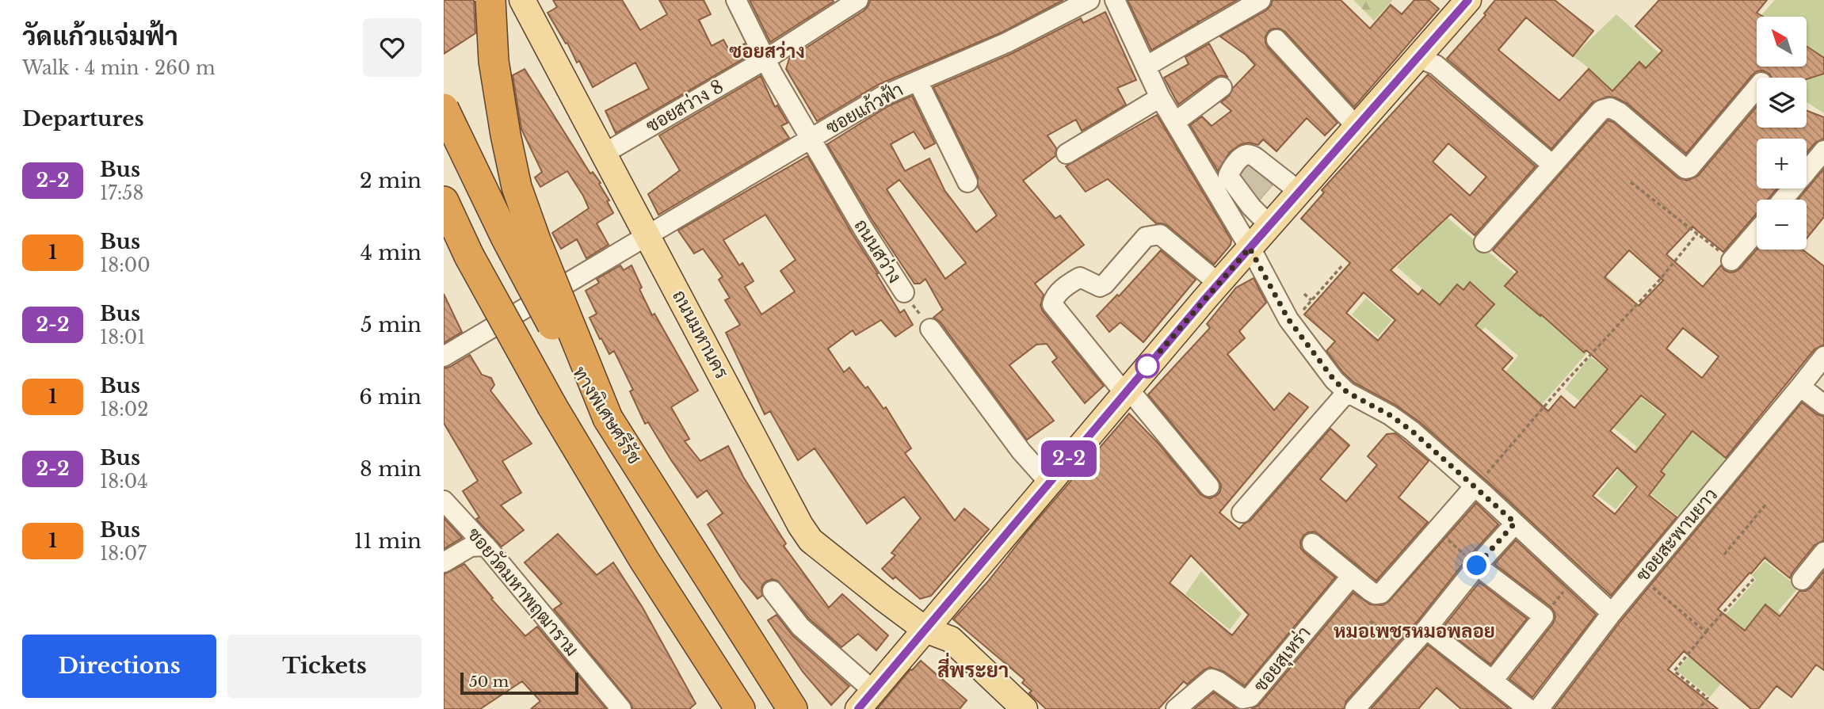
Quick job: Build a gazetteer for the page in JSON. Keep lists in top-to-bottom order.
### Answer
{
  "streets": {
    "highway": ["ทางพิเศษศรีรัช"],
    "main road": ["ถนนมหานคร"],
    "street": [
      "ซอยสว่าง 8",
      "ซอยแก้วฟ้า",
      "ถนนสว่าง",
      "ซอยสะพานยาว",
      "ซอยวัดมหาพฤฒาราม",
      "ซอยสุเหร่า"
    ]
  },
  "crossings": [
    ["ซอยสว่าง 8", "ถนนสว่าง"],
    ["ซอยสว่าง 8", "ถนนมหานคร"],
    ["ซอยแก้วฟ้า", "ถนนสว่าง"],
    ["ซอยแก้วฟ้า", "ถนนมหานคร"]
  ],
  "districts": ["ซอยสว่าง", "หมอเพชรหมอพลอย", "สี่พระยา"],
  "lines": ["bus line 2-2"],
  "scale_bar": "50 m",
  "north": "top left",
  "page": {
    "heading": [
      ["วัดแก้วแจ่มฟ้า", "Walk · 4 min · 260 m"],
      "Departures"
    ],
    "on_map": "2-2",
    "map_buttons": ["+", "−"],
    "list": [
      {
        "mark": "2-2",
        "name": "Bus",
        "note": "17:58",
        "value": "2 min"
      },
      {
        "mark": "1",
        "name": "Bus",
        "note": "18:00",
        "value": "4 min"
      },
      {
        "mark": "2-2",
        "name": "Bus",
        "note": "18:01",
        "value": "5 min"
      },
      {
        "mark": "1",
        "name": "Bus",
        "note": "18:02",
        "value": "6 min"
      },
      {
        "mark": "2-2",
        "name": "Bus",
        "note": "18:04",
        "value": "8 min"
      },
      {
        "mark": "1",
        "name": "Bus",
        "note": "18:07",
        "value": "11 min"
      }
    ],
    "buttons": ["Directions", "Tickets"],
    "scale": "50 m"
  }
}
